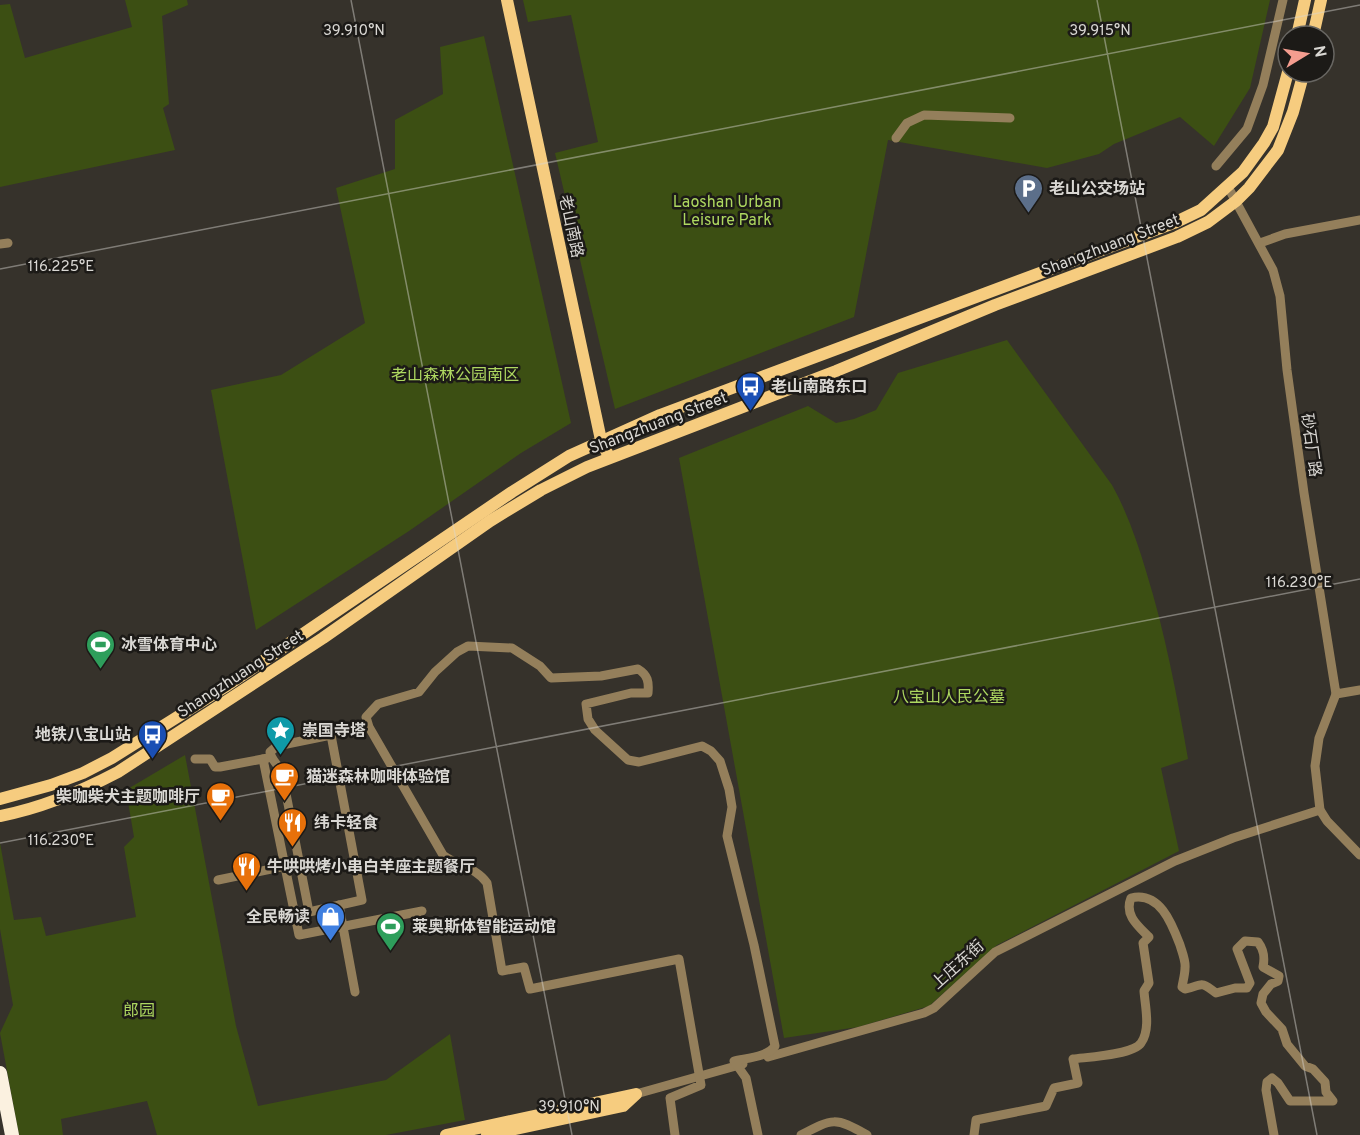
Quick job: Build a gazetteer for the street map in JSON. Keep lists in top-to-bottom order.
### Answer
{
  "streets": {
    "main road": ["老山南路", "Shangzhuang Street", "上庄东街"],
    "street": ["砂石厂路"]
  },
  "crossings": [
    ["老山南路", "Shangzhuang Street"],
    ["Shangzhuang Street", "砂石厂路"]
  ],
  "parks": [
    "Laoshan Urban Leisure Park",
    "老山森林公园南区",
    "八宝山人民公墓",
    "郎园"
  ],
  "places": {
    "parking": ["老山公交场站"],
    "bus stop": ["老山南路东口", "地铁八宝山站"],
    "sports": ["冰雪体育中心", "莱奥斯体智能运动馆"],
    "place": ["崇国寺塔"],
    "cafe": ["猫迷森林咖啡体验馆", "柴咖·柴犬主题咖啡厅"],
    "restaurant": ["纬卡轻食", "牛哄哄烤小串白羊座主题餐厅"],
    "shop": ["全民畅读"]
  },
  "north": "right",
  "coordinates": [
    "39.910°N",
    "39.915°N",
    "116.225°E",
    "116.230°E"
  ]
}
